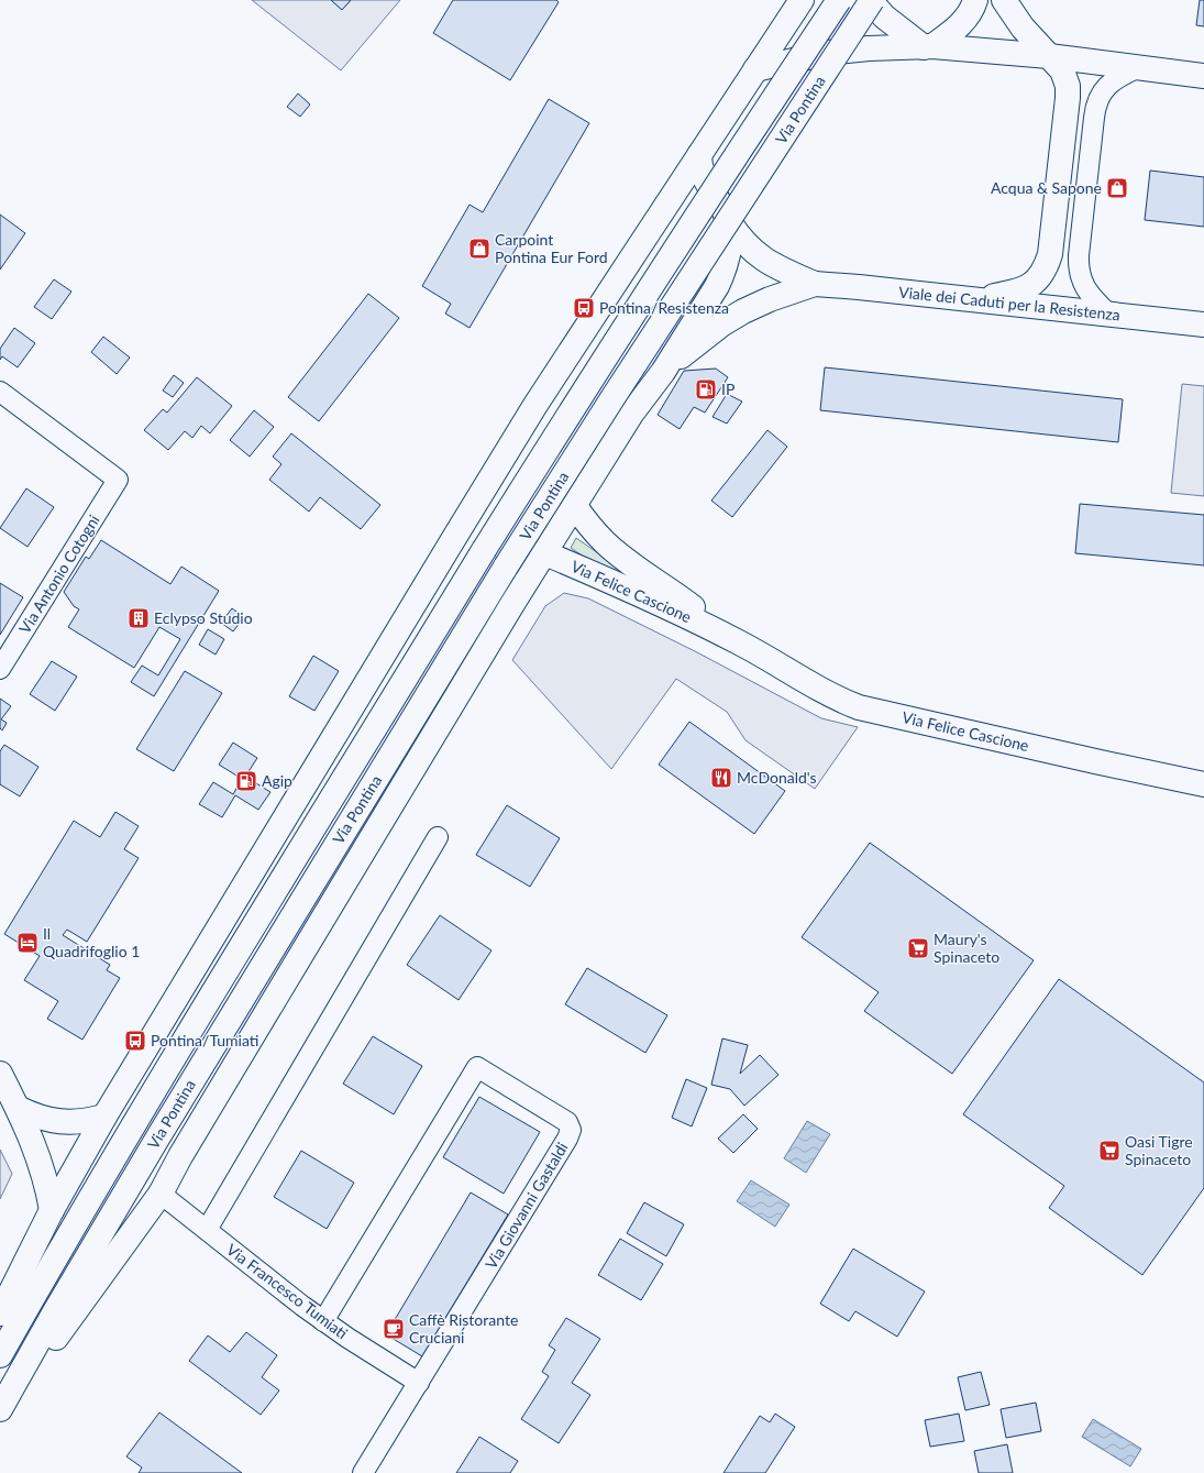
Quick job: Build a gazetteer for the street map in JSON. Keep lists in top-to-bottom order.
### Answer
{
  "streets": {
    "main road": ["Via Pontina", "Viale dei Caduti per la Resistenza", "Via Felice Cascione"],
    "street": ["Via Antonio Cotogni", "Via Giovanni Gastaldi", "Via Francesco Tumiati"]
  },
  "crossings": [
    ["Via Pontina", "Viale dei Caduti per la Resistenza"],
    ["Via Pontina", "Via Felice Cascione"],
    ["Via Pontina", "Via Francesco Tumiati"],
    ["Via Giovanni Gastaldi", "Via Francesco Tumiati"]
  ],
  "places": {
    "shop": ["Acqua & Sapone", "Carpoint Pontina Eur Ford"],
    "bus stop": ["Pontina/Resistenza", "Pontina/Tumiati"],
    "fuel station": ["IP", "Agip"],
    "building": ["Eclypso Studio"],
    "restaurant": ["McDonald's"],
    "hotel": ["Il Quadrifoglio 1"],
    "supermarket": ["Maury's Spinaceto", "Oasi Tigre Spinaceto"],
    "cafe": ["Caffè Ristorante Cruciani"]
  }
}
